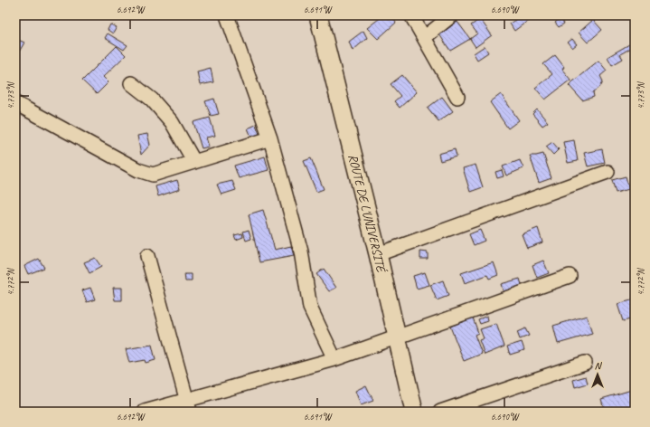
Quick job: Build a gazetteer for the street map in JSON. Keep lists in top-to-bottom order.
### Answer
{
  "streets": {
    "street": ["ROUTE DE L'UNIVERSITÉ"]
  },
  "north": "top",
  "coordinates": [
    "6.692°W",
    "6.691°W",
    "6.690°W",
    "4.773°N",
    "4.772°N"
  ]
}
